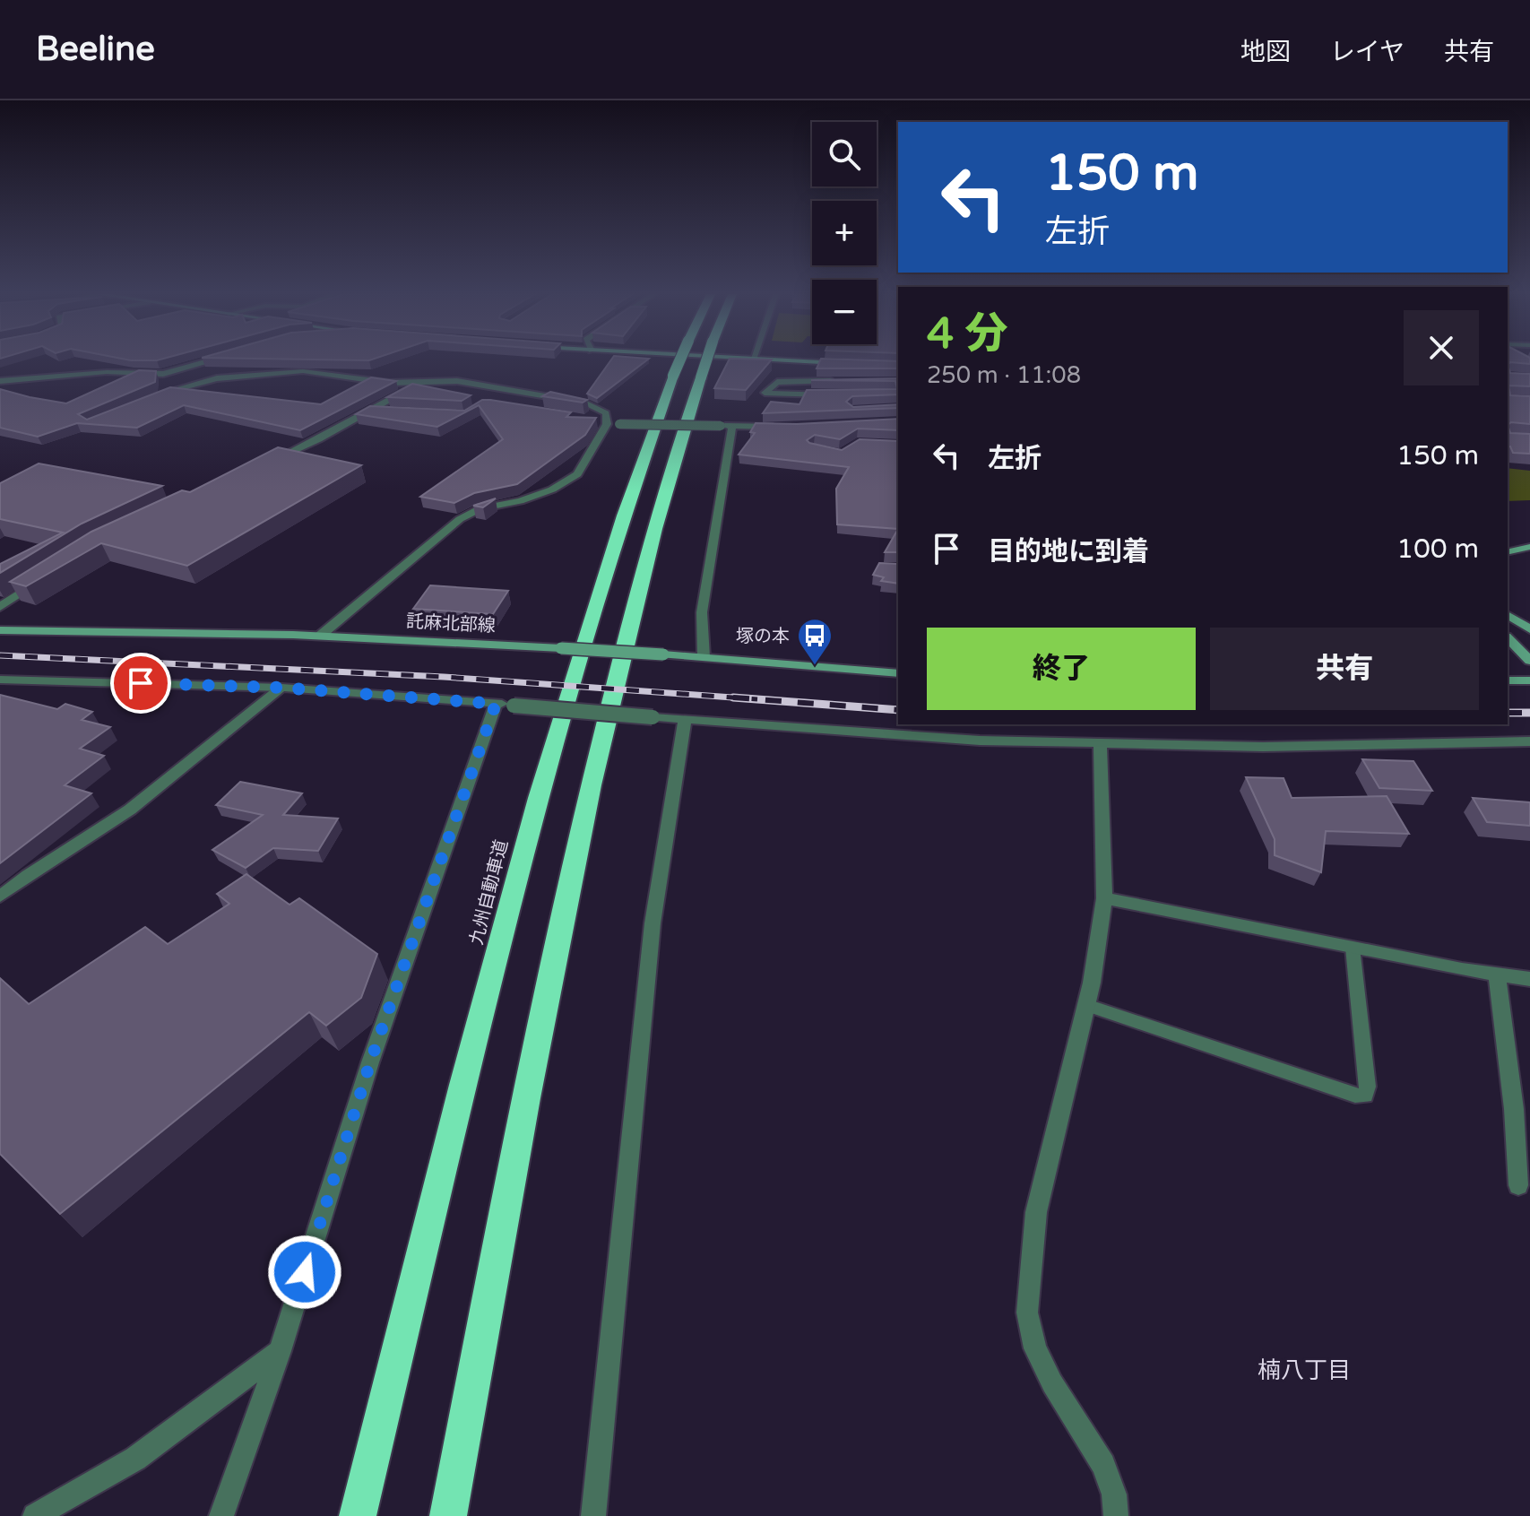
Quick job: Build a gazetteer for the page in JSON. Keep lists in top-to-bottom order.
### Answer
{
  "streets": {
    "highway": ["九州自動車道"],
    "main road": ["託麻北部線"]
  },
  "districts": ["楠八丁目"],
  "places": {
    "bus stop": ["塚の本"]
  },
  "page": {
    "header": "Beeline",
    "nav": ["地図", "レイヤ", "共有"],
    "map_buttons": ["+", "−"],
    "turn": ["150 m", "左折"],
    "heading": ["4 分", "250 m · 11:08"],
    "list": [
      {
        "name": "左折",
        "value": "150 m"
      },
      {
        "name": "目的地に到着",
        "value": "100 m"
      }
    ],
    "buttons": ["終了", "共有"]
  }
}
